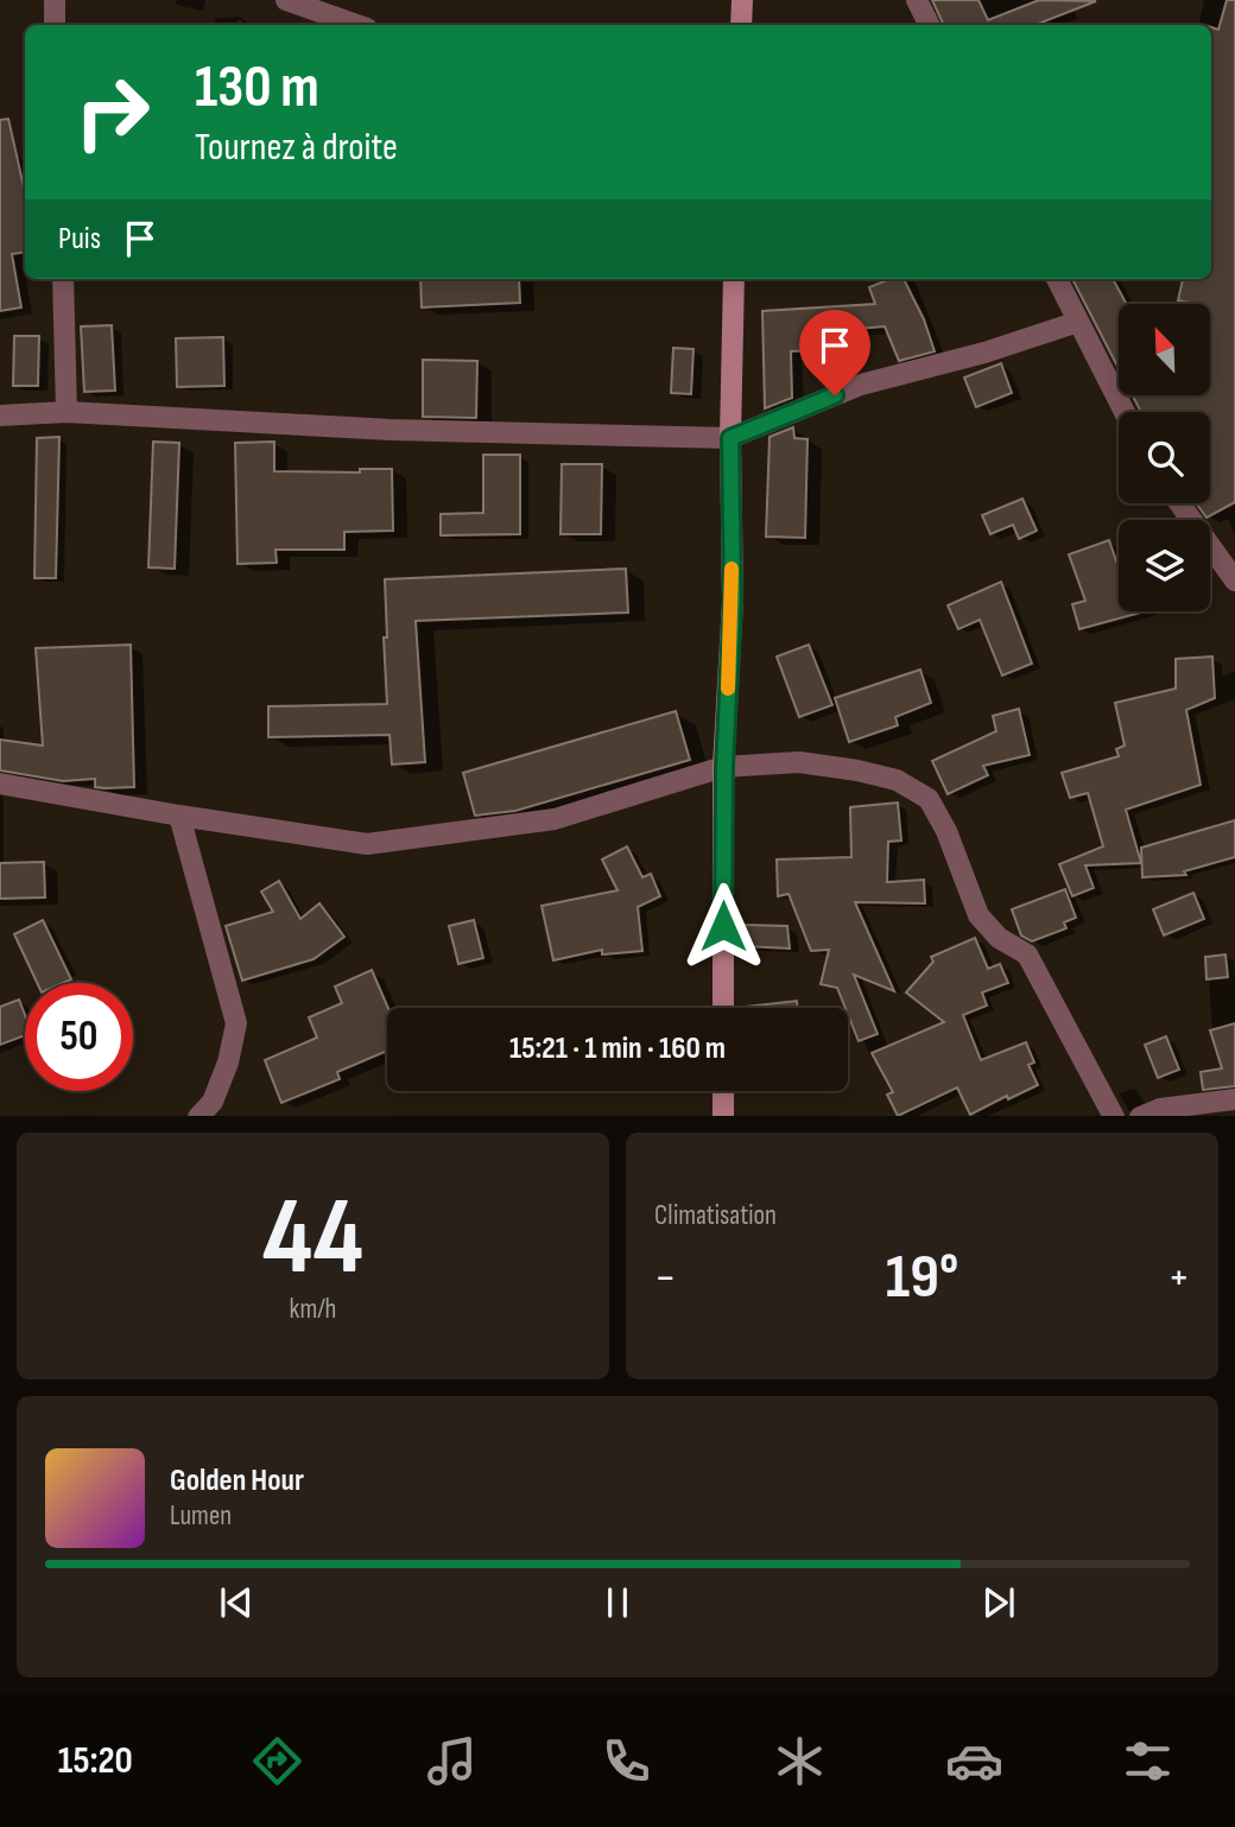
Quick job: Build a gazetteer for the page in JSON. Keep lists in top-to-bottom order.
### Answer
{
  "north": "top left",
  "page": {
    "turn": ["130 m", "Tournez à droite"],
    "then": "Puis",
    "limit": "50",
    "trip": "15:21 · 1 min · 160 m",
    "tile": [
      ["44", "km/h"],
      "Climatisation"
    ],
    "heat": ["−", "19°", "+"],
    "song": ["Golden Hour", "Lumen"],
    "tabs": "15:20"
  }
}
